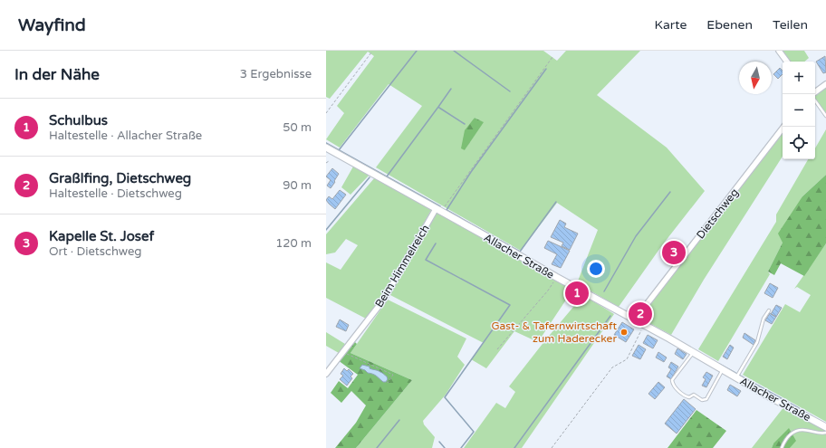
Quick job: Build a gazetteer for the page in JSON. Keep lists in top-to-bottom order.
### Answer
{
  "streets": {
    "street": ["Dietschweg", "Allacher Straße", "Beim Himmelreich"]
  },
  "crossings": [
    ["Dietschweg", "Allacher Straße"],
    ["Allacher Straße", "Beim Himmelreich"]
  ],
  "places": ["Gast- & Tafernwirtschaft zum Haderecker"],
  "north": "bottom",
  "page": {
    "header": "Wayfind",
    "nav": ["Karte", "Ebenen", "Teilen"],
    "heading": ["In der Nähe", "3 Ergebnisse"],
    "map_buttons": ["+", "−"],
    "list": [
      {
        "mark": "1",
        "name": "Schulbus",
        "note": "Haltestelle · Allacher Straße",
        "value": "50 m"
      },
      {
        "mark": "2",
        "name": "Graßlfing, Dietschweg",
        "note": "Haltestelle · Dietschweg",
        "value": "90 m"
      },
      {
        "mark": "3",
        "name": "Kapelle St. Josef",
        "note": "Ort · Dietschweg",
        "value": "120 m"
      }
    ],
    "pins": ["3", "1", "2"]
  }
}
